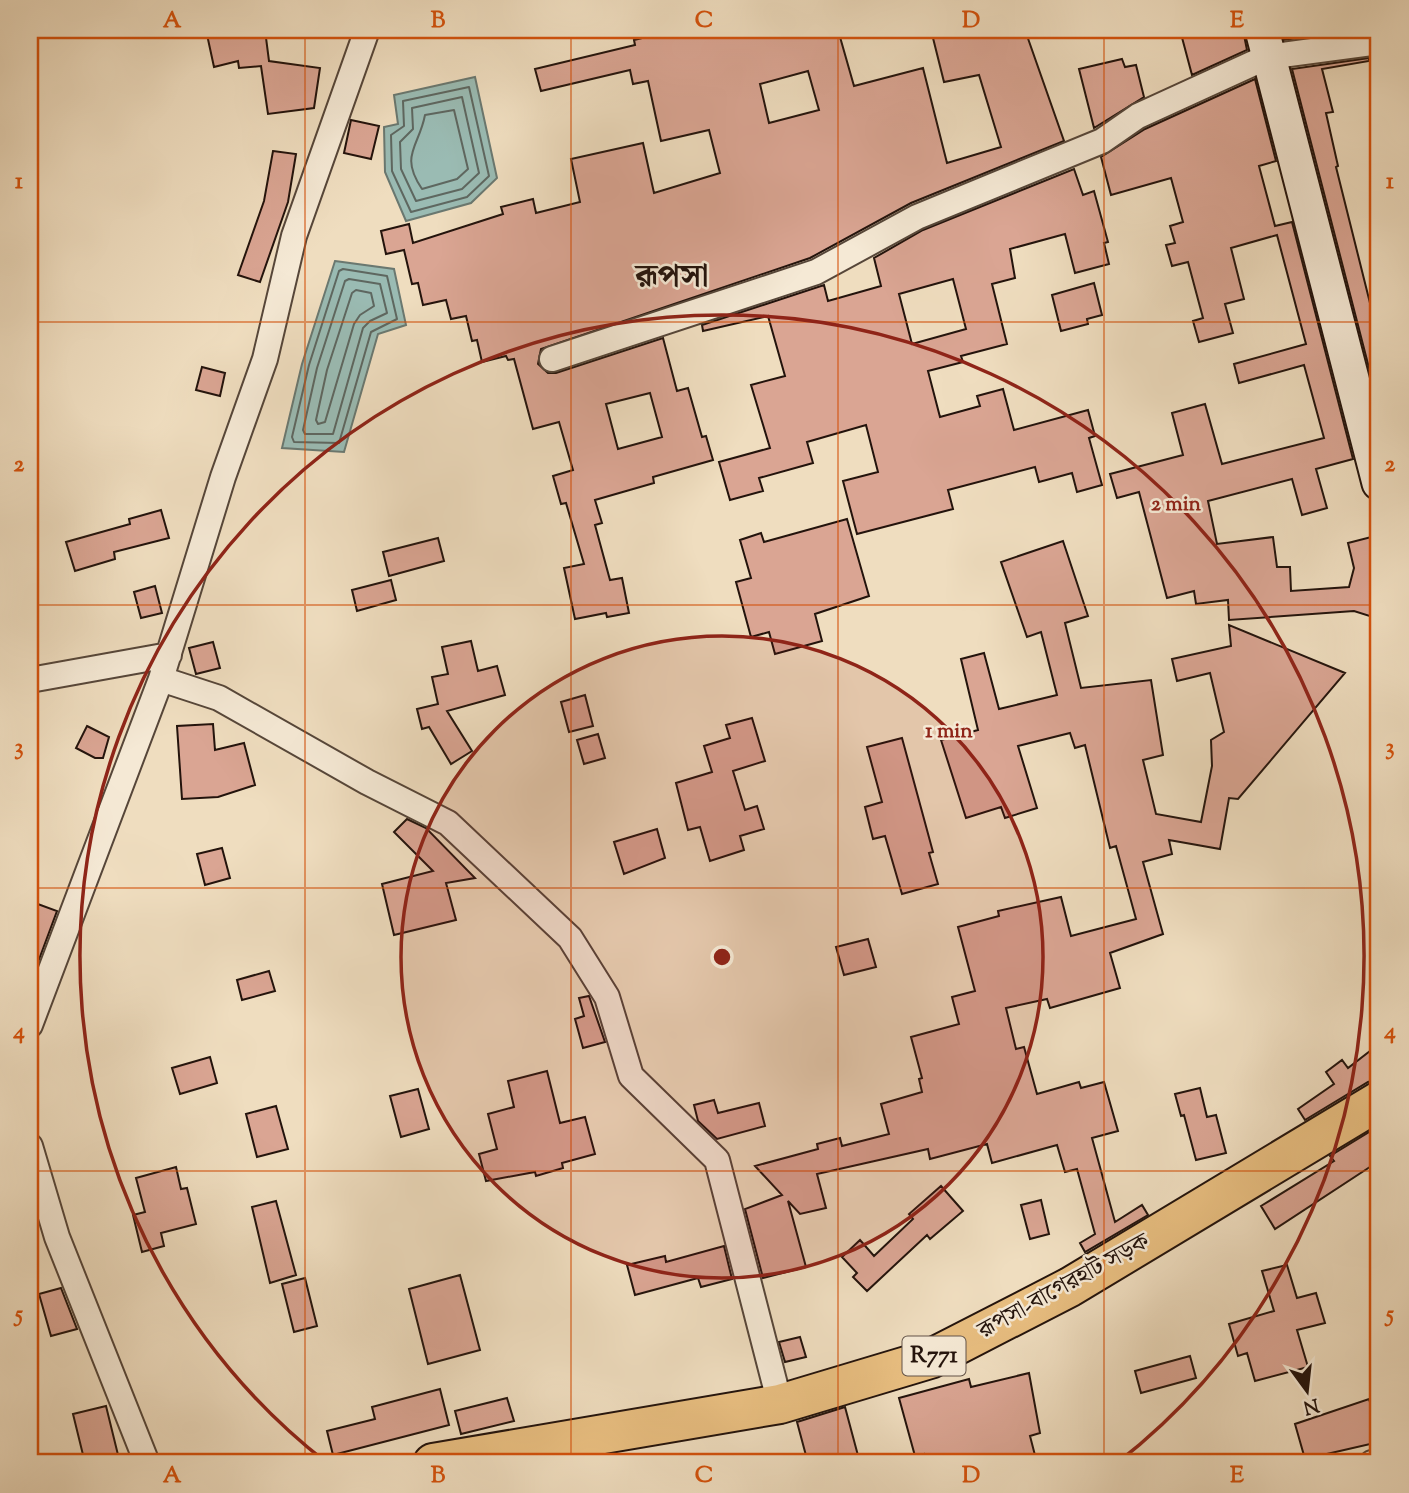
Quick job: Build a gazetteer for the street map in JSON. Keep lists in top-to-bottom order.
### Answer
{
  "streets": {
    "main road": ["রূপসা-বাগেরহাট সড়ক", "R771"]
  },
  "districts": ["রূপসা"],
  "north": "bottom",
  "grid": {
    "columns": [
      "A",
      "B",
      "C",
      "D",
      "E"
    ],
    "rows": [
      "1",
      "2",
      "3",
      "4",
      "5"
    ]
  },
  "rings": ["2 min", "1 min"]
}
